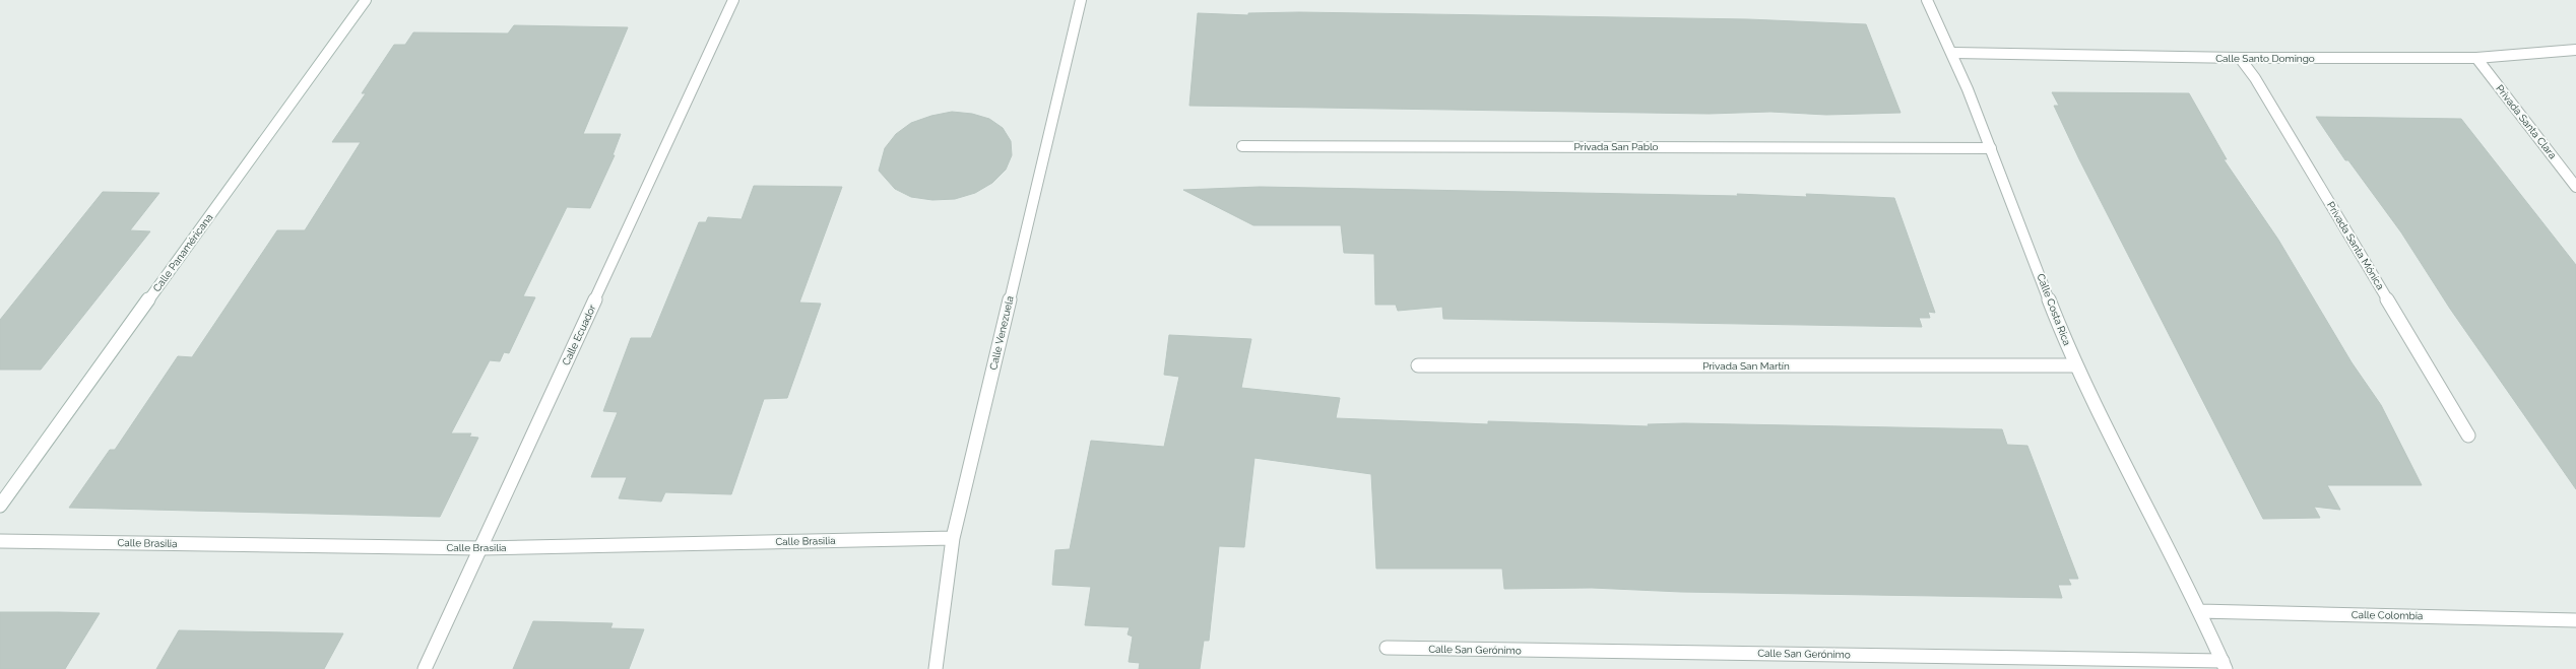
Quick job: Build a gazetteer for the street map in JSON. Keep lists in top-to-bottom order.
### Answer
{
  "streets": {
    "street": [
      "Calle Santo Domingo",
      "Privada Santa Clara",
      "Privada San Pablo",
      "Privada Santa Mónica",
      "Calle Panaméricana",
      "Calle Costa Rica",
      "Calle Venezuela",
      "Calle Ecuador",
      "Privada San Martín",
      "Calle Brasilia",
      "Calle Colombia",
      "Calle San Gerónimo"
    ]
  },
  "crossings": [
    ["Calle Santo Domingo", "Privada Santa Clara"],
    ["Calle Santo Domingo", "Privada Santa Mónica"],
    ["Calle Santo Domingo", "Calle Costa Rica"],
    ["Privada San Pablo", "Calle Costa Rica"],
    ["Calle Costa Rica", "Privada San Martín"],
    ["Calle Costa Rica", "Calle Colombia"],
    ["Calle Costa Rica", "Calle San Gerónimo"],
    ["Calle Venezuela", "Calle Brasilia"],
    ["Calle Ecuador", "Calle Brasilia"]
  ]
}
